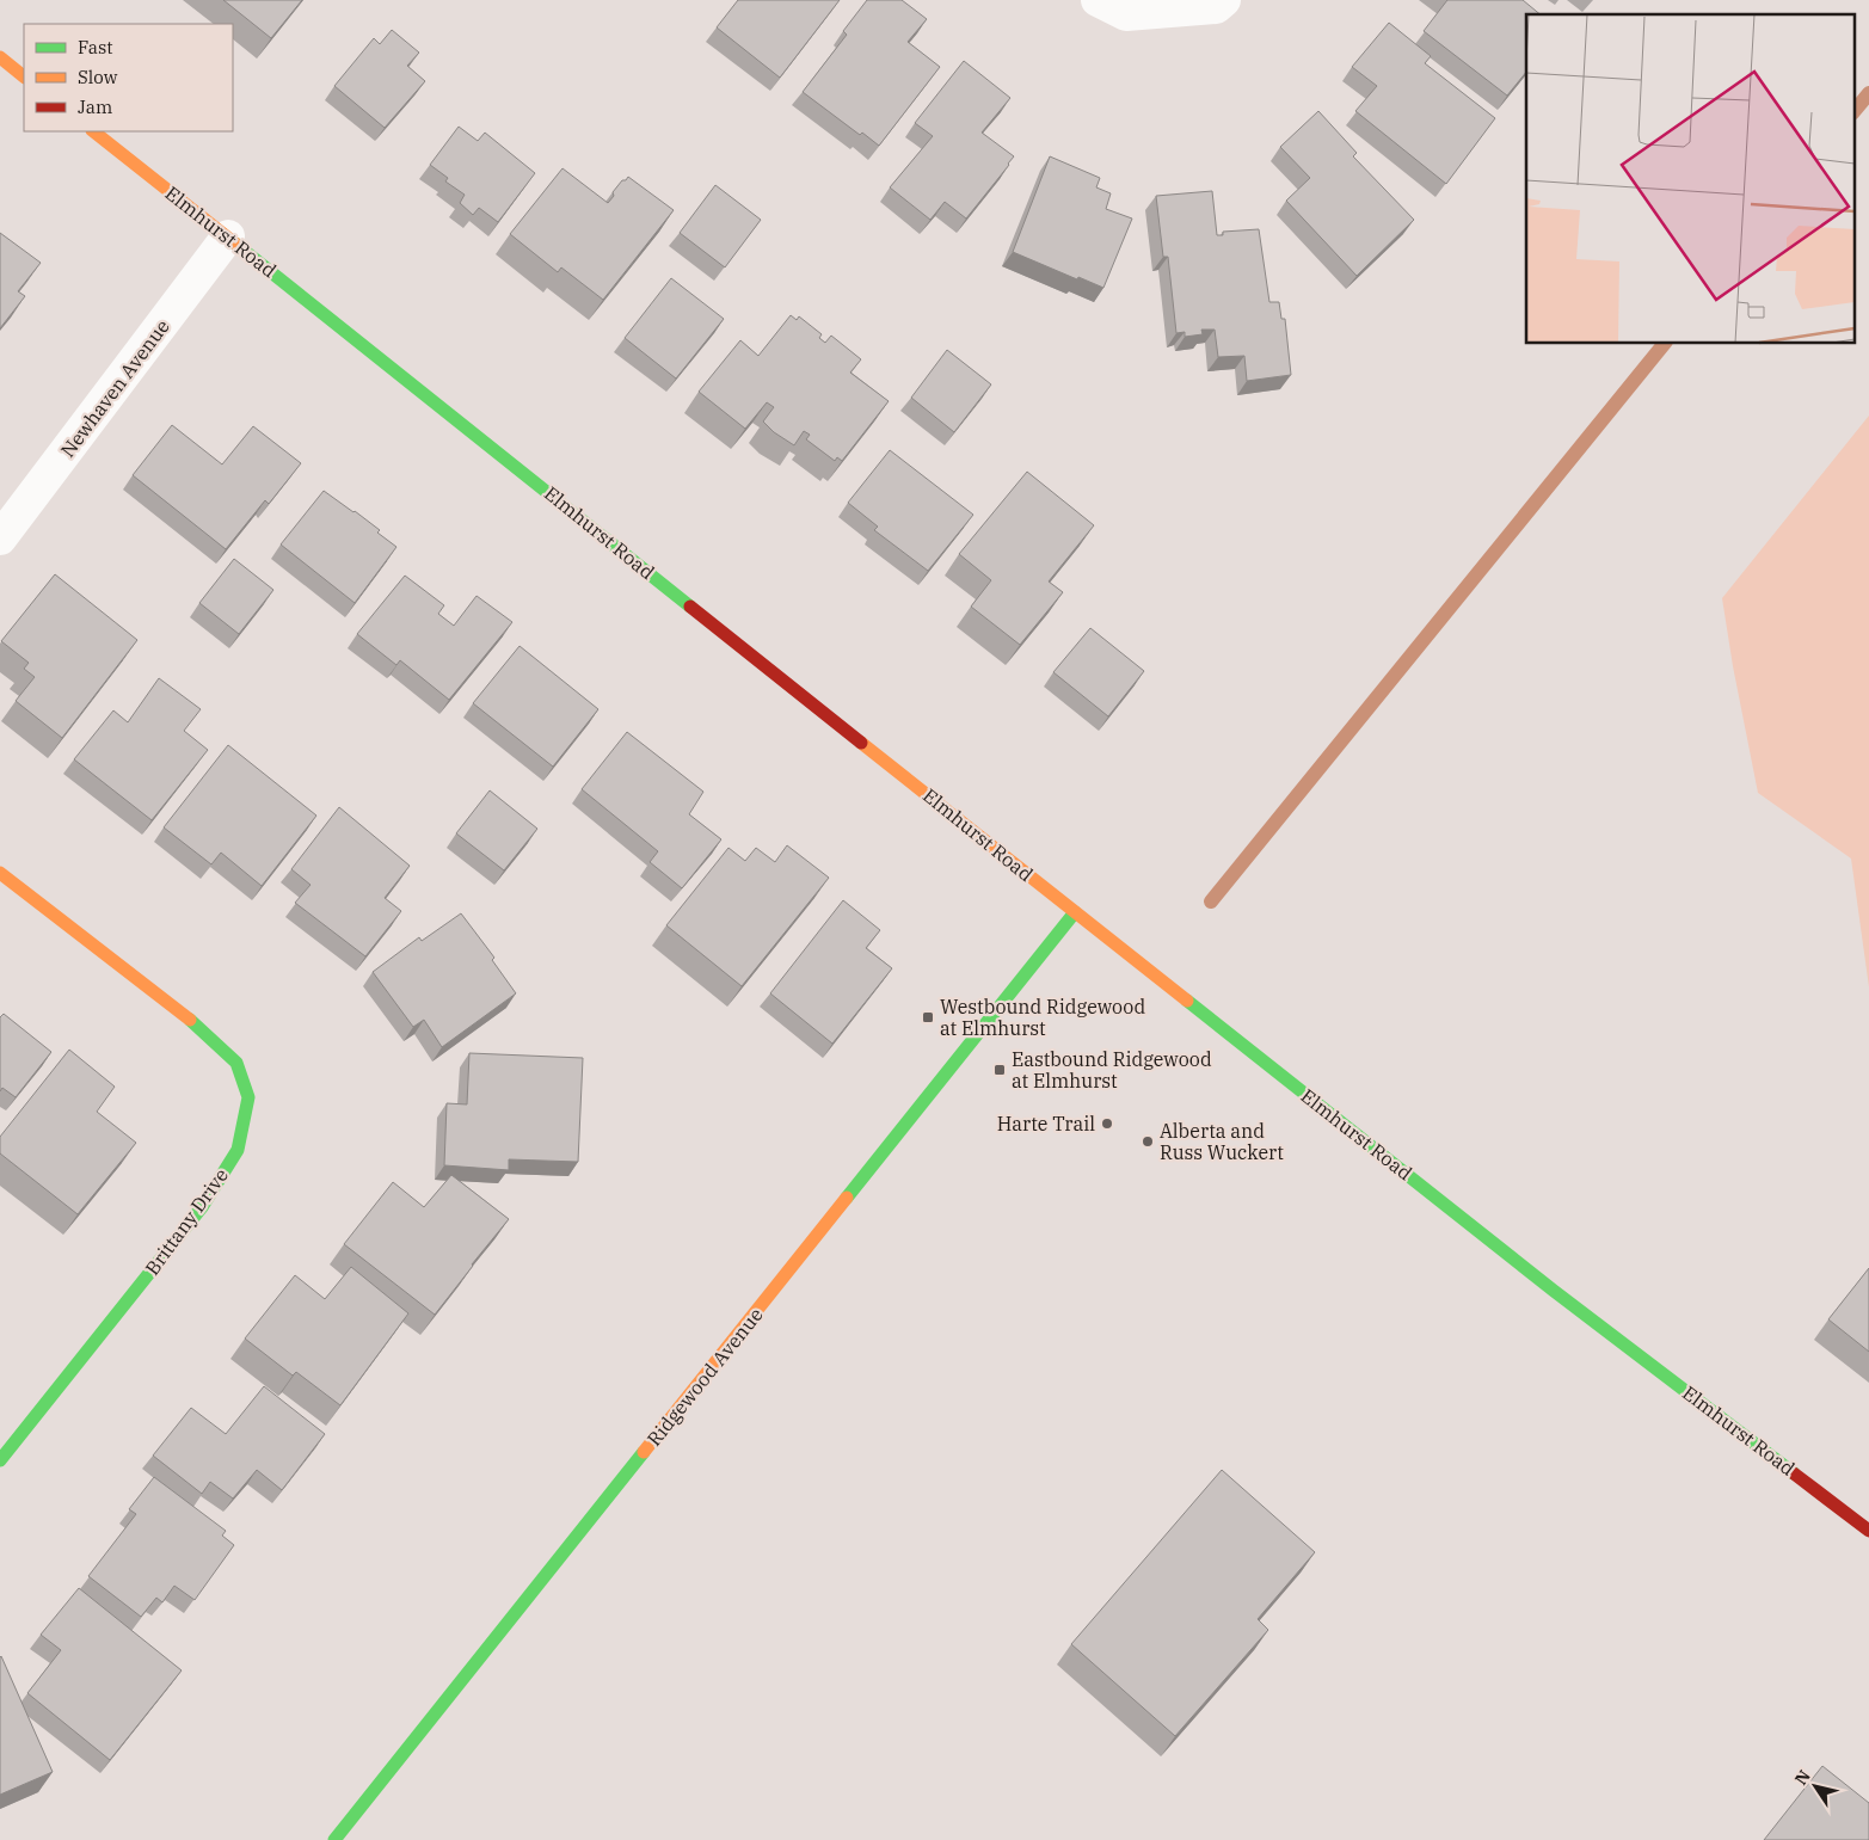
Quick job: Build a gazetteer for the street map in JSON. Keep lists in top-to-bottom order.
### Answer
{
  "streets": {
    "street": [
      "Elmhurst Road",
      "Newhaven Avenue",
      "Brittany Drive",
      "Ridgewood Avenue"
    ]
  },
  "crossings": [
    ["Elmhurst Road", "Newhaven Avenue"],
    ["Elmhurst Road", "Ridgewood Avenue"]
  ],
  "places": {
    "transit": ["Westbound Ridgewood at Elmhurst", "Eastbound Ridgewood at Elmhurst"],
    "other": ["Harte Trail", "Alberta and Russ Wuckert"]
  },
  "legend": ["Fast", "Slow", "Jam"],
  "north": "top left"
}
